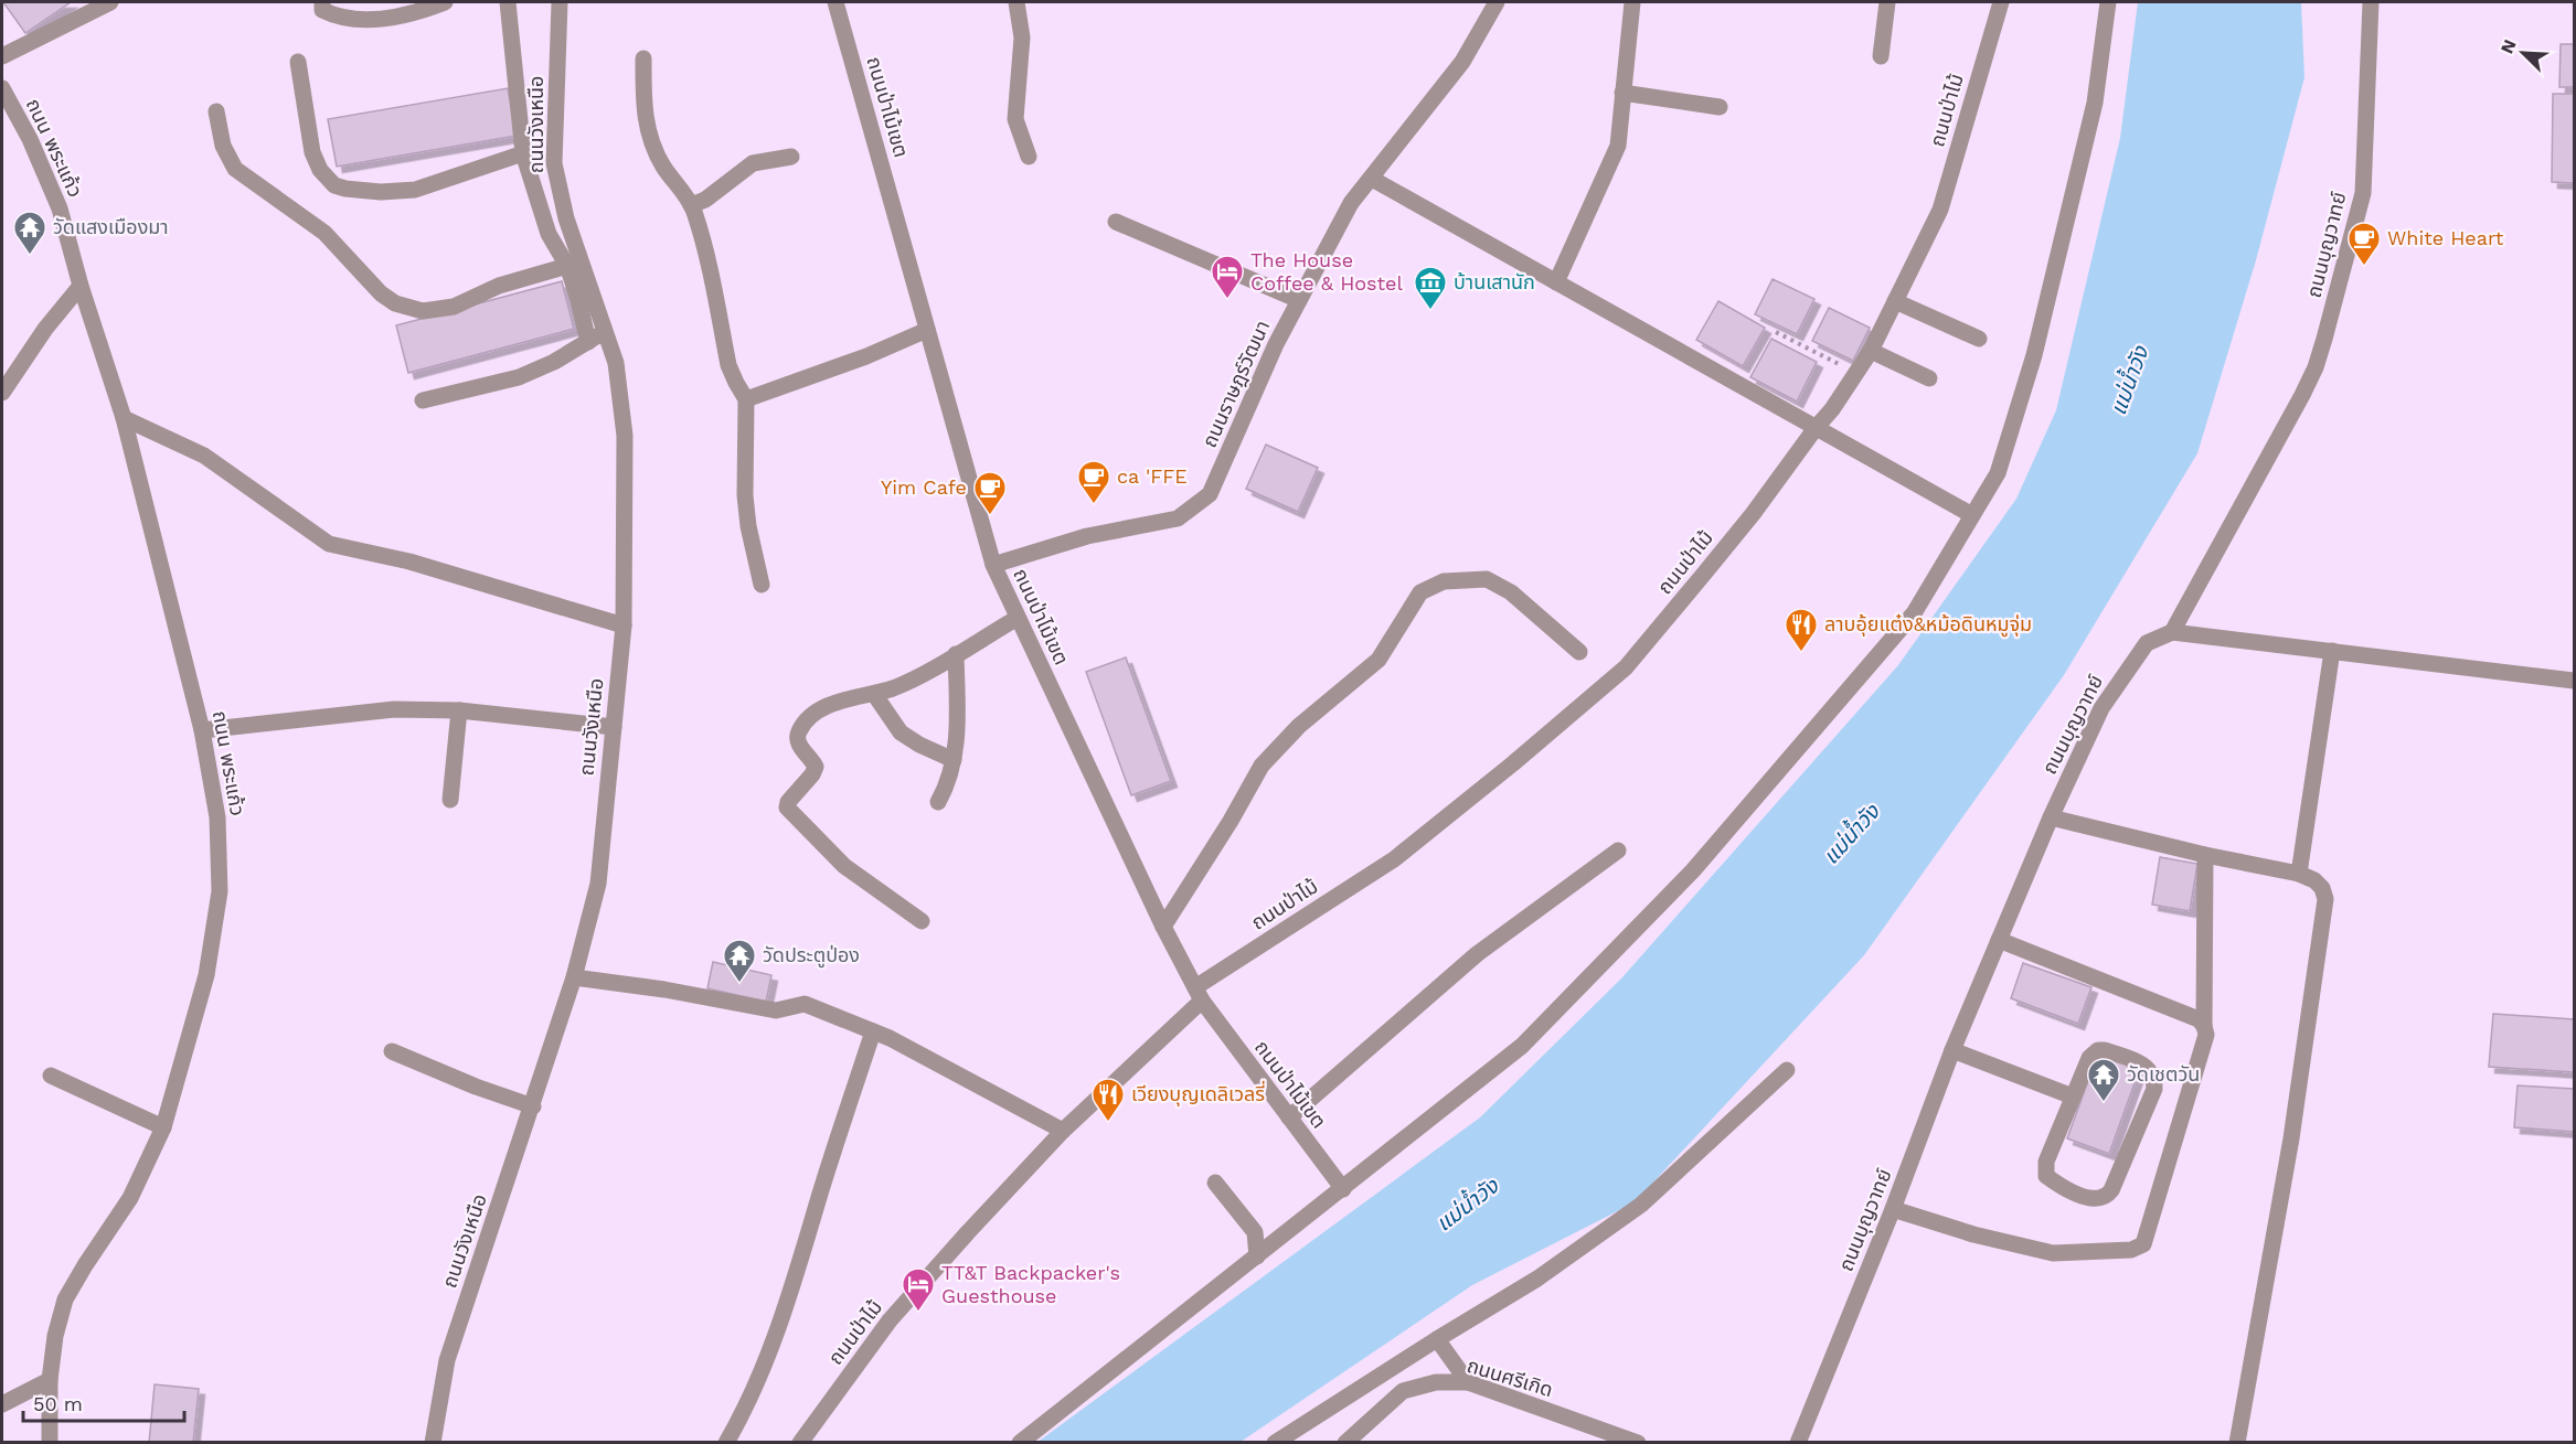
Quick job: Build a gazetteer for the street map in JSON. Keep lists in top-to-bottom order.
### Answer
{
  "streets": {
    "street": [
      "ถนนป่าไม้เขต",
      "ถนนป่าไม้",
      "ถนนวังเหนือ",
      "ถนน พระแก้ว",
      "ถนนบุญวาทย์",
      "ถนนราษฎร์วัฒนา",
      "ถนนศรีเกิด"
    ]
  },
  "crossings": [
    ["ถนนป่าไม้เขต", "ถนนป่าไม้"],
    ["ถนนป่าไม้เขต", "ถนนราษฎร์วัฒนา"]
  ],
  "water": ["แม่น้ำวัง"],
  "places": {
    "temple": ["วัดแสงเมืองมา", "วัดประตูป่อง", "วัดเชตวัน"],
    "cafe": ["White Heart", "ca 'FFE", "Yim Cafe"],
    "hotel": ["The House Coffee & Hostel", "TT&T Backpacker's Guesthouse"],
    "museum": ["บ้านเสานัก"],
    "restaurant": ["ลาบอุ้ยแต๋ง&หม้อดินหมูจุ่ม", "เวียงบุญเดลิเวลรี่"]
  },
  "scale_bar": "50 m",
  "north": "top left"
}
